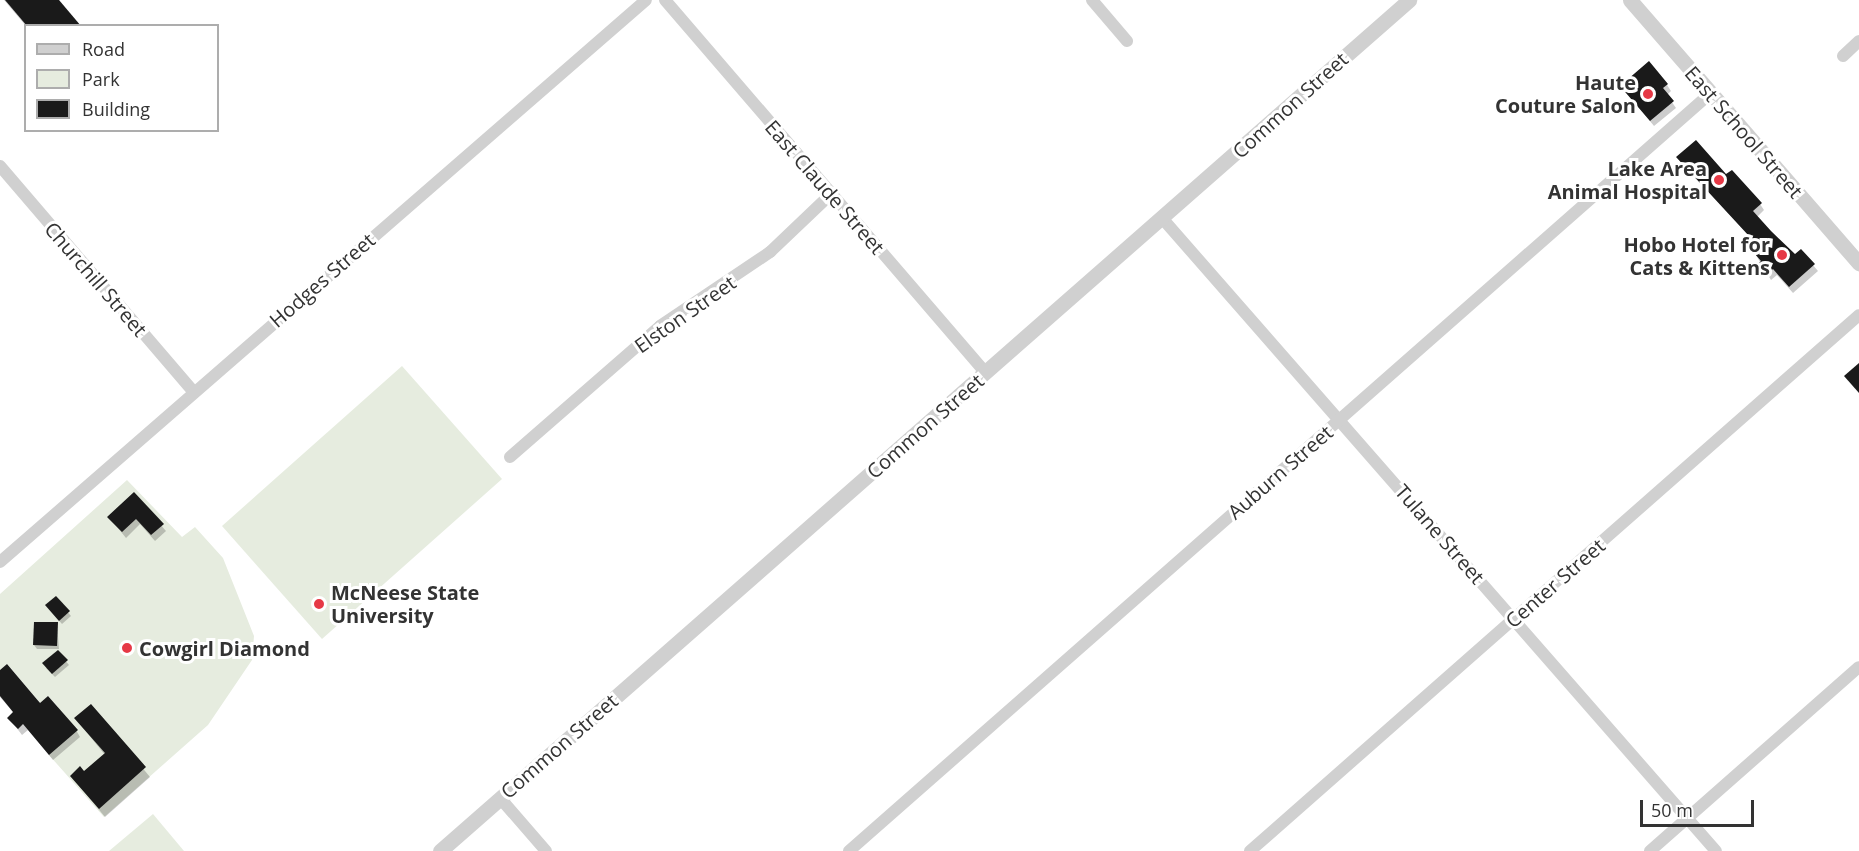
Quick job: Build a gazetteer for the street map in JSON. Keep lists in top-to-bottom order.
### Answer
{
  "streets": {
    "street": [
      "Common Street",
      "East School Street",
      "East Claude Street",
      "Churchill Street",
      "Hodges Street",
      "Elston Street",
      "Auburn Street",
      "Tulane Street",
      "Center Street"
    ]
  },
  "crossings": [
    ["Common Street", "East Claude Street"],
    ["Common Street", "Tulane Street"],
    ["East School Street", "Auburn Street"],
    ["East Claude Street", "Elston Street"],
    ["Churchill Street", "Hodges Street"],
    ["Auburn Street", "Tulane Street"],
    ["Tulane Street", "Center Street"]
  ],
  "places": [
    "Haute Couture Salon",
    "Lake Area Animal Hospital",
    "Hobo Hotel for Cats & Kittens",
    "McNeese State University",
    "Cowgirl Diamond"
  ],
  "legend": ["Road", "Park", "Building"],
  "scale_bar": "50 m"
}
